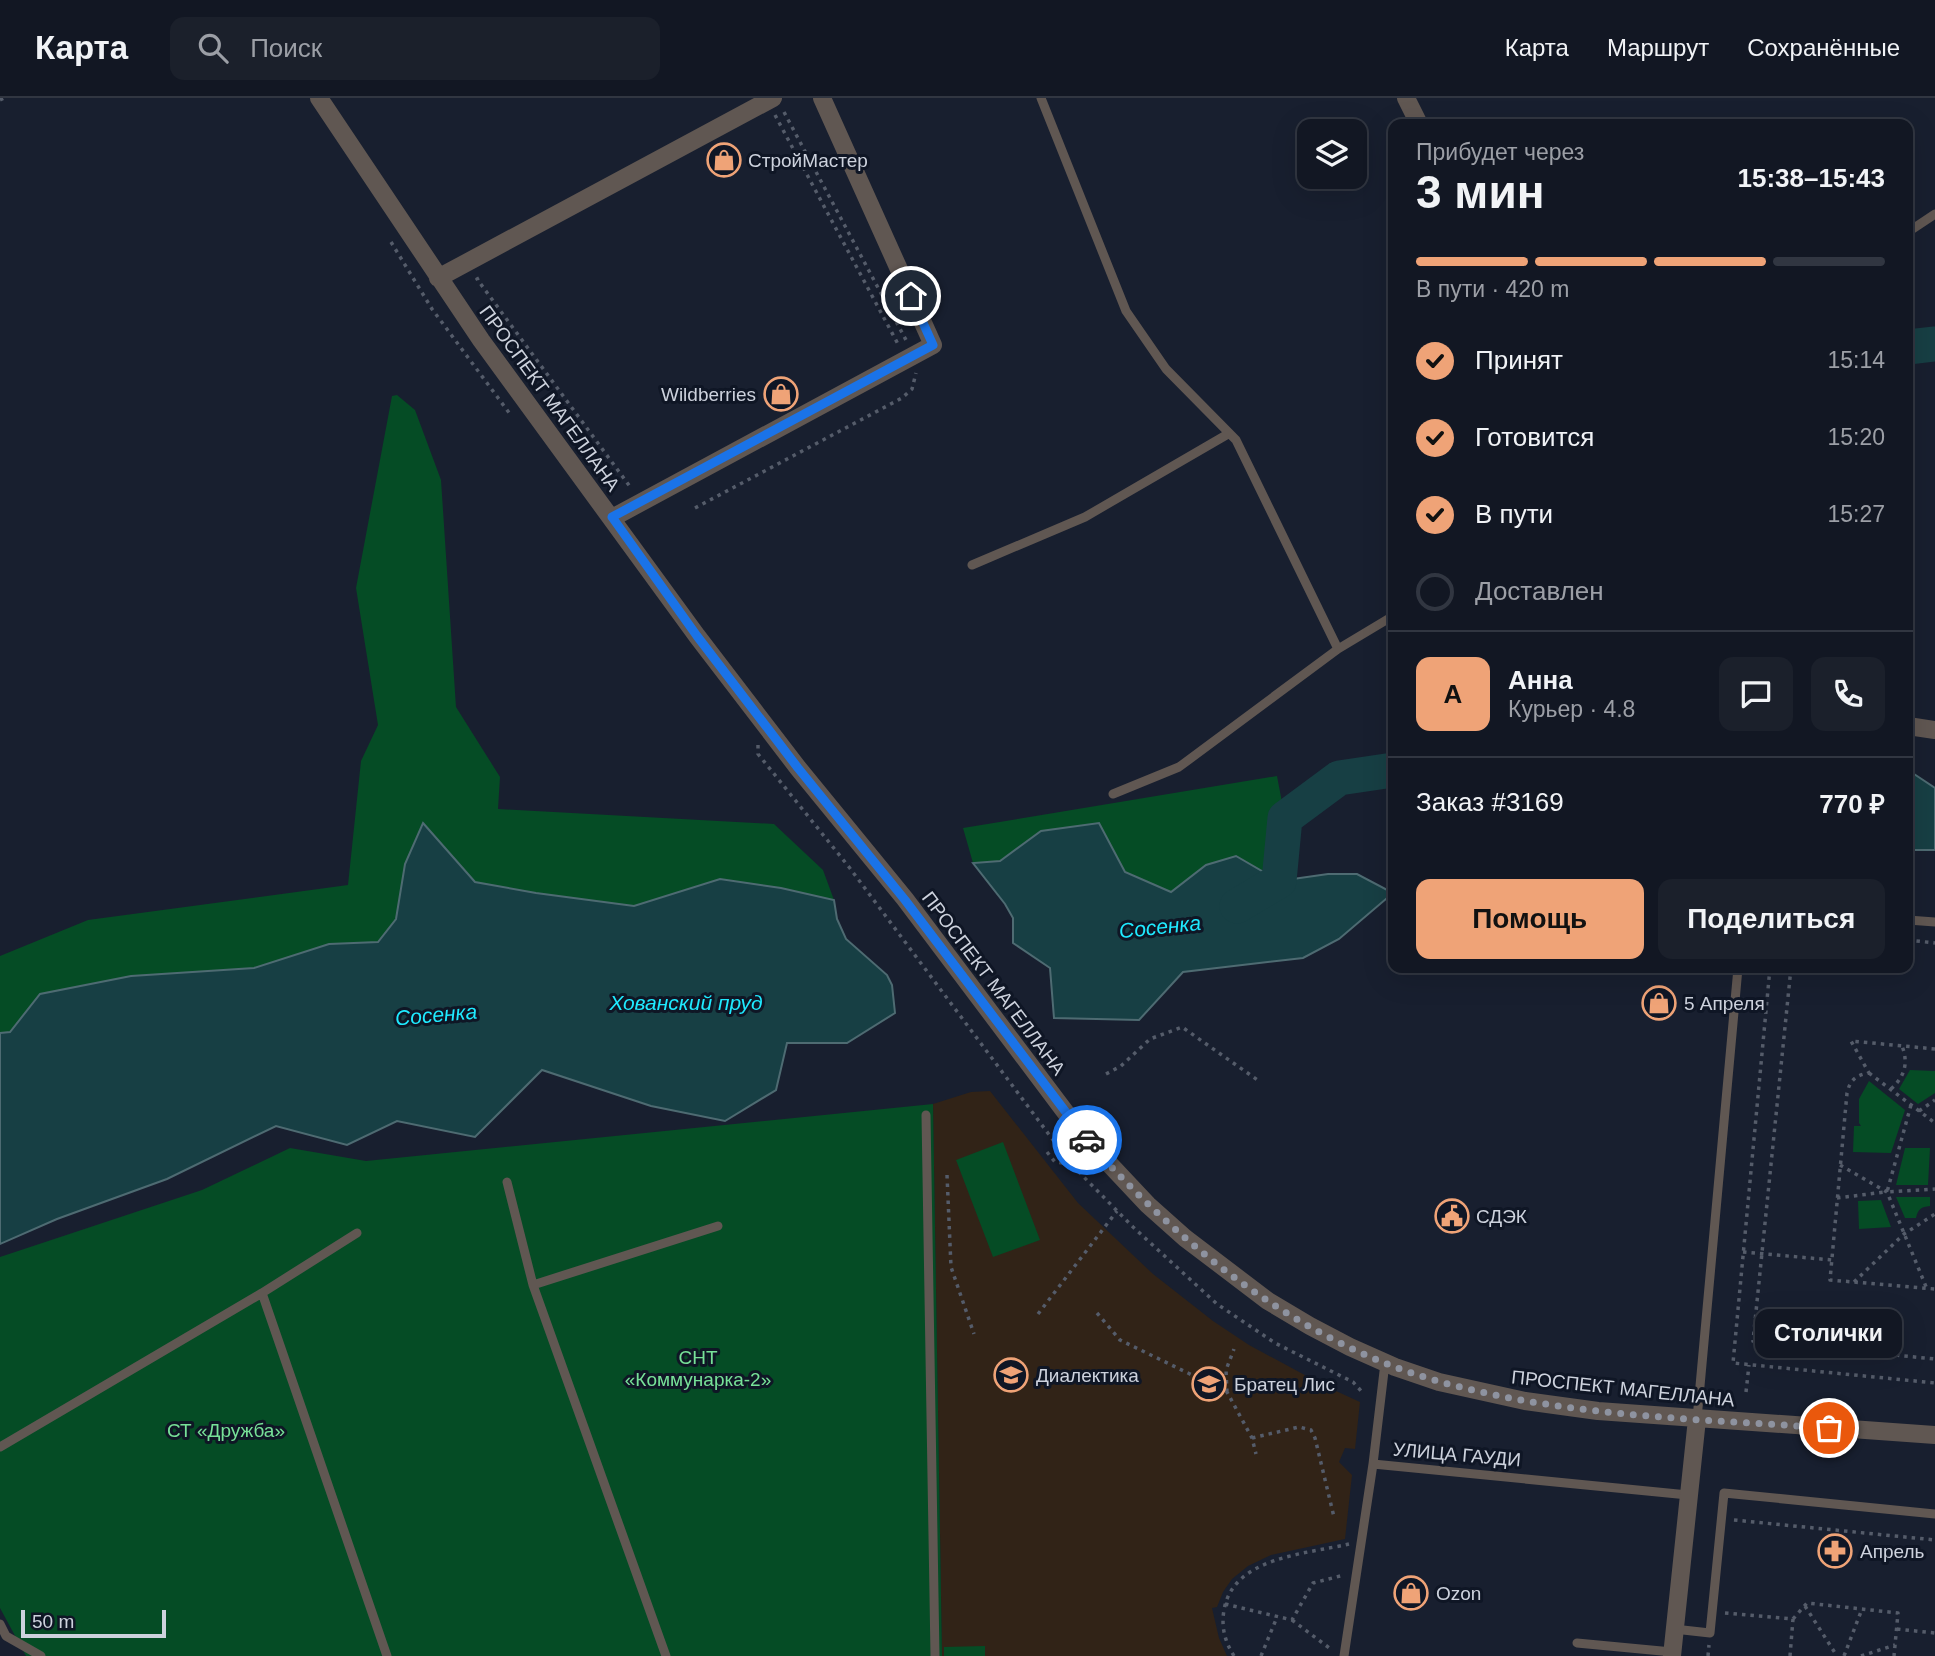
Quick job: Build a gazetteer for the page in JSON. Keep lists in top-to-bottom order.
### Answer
{
  "streets": {
    "street": ["ПРОСПЕКТ МАГЕЛЛАНА"],
    "lane": ["УЛИЦА ГАУДИ"]
  },
  "water": ["Сосенка", "Хованский пруд"],
  "parks": ["СНТ «Коммунарка-2»", "СТ «Дружба»"],
  "places": {
    "shop": [
      "СтройМастер",
      "Wildberries",
      "5 Апреля",
      "Ozon"
    ],
    "public building": ["СДЭК"],
    "school or university": ["Диалектика", "Братец Лис"],
    "other": ["Столички"],
    "pharmacy": ["Апрель"]
  },
  "scale_bar": "50 m",
  "page": {
    "header": "Карта",
    "search": "Поиск",
    "nav": ["Карта", "Маршрут", "Сохранённые"],
    "heading": ["3 мин", "Прибудет через", "15:38–15:43"],
    "panel": [
      "Анна",
      "Курьер · 4.8",
      "Заказ #3169",
      "770 ₽"
    ],
    "bar": "В пути · 420 m",
    "list": [
      ["Принят", "15:14"],
      ["Готовится", "15:20"],
      ["В пути", "15:27"],
      "Доставлен"
    ],
    "round": "А",
    "buttons": ["Помощь", "Поделиться"],
    "bubble": "Столички",
    "scale": "50 m"
  }
}
